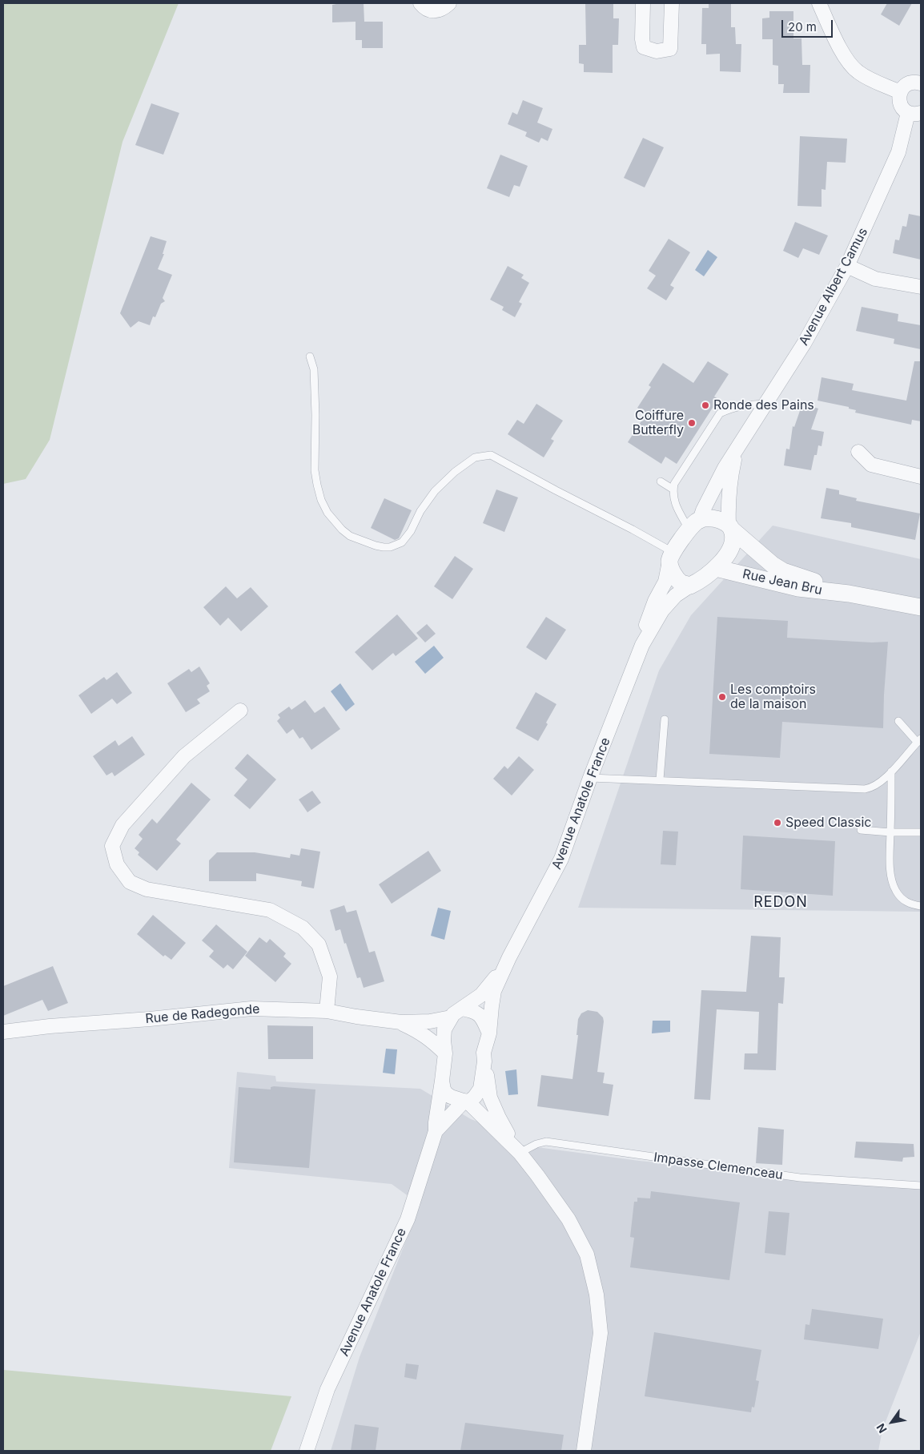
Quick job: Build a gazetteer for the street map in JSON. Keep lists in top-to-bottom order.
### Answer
{
  "streets": {
    "street": [
      "Avenue Albert Camus",
      "Rue Jean Bru",
      "Avenue Anatole France",
      "Rue de Radegonde"
    ],
    "lane": ["Impasse Clemenceau"]
  },
  "crossings": [
    ["Avenue Albert Camus", "Rue Jean Bru"],
    ["Avenue Albert Camus", "Avenue Anatole France"],
    ["Rue Jean Bru", "Avenue Anatole France"],
    ["Avenue Anatole France", "Rue de Radegonde"]
  ],
  "districts": ["REDON"],
  "places": [
    "Ronde des Pains",
    "Coiffure Butterfly",
    "Les comptoirs de la maison",
    "Speed Classic"
  ],
  "scale_bar": "20 m",
  "north": "bottom left"
}
